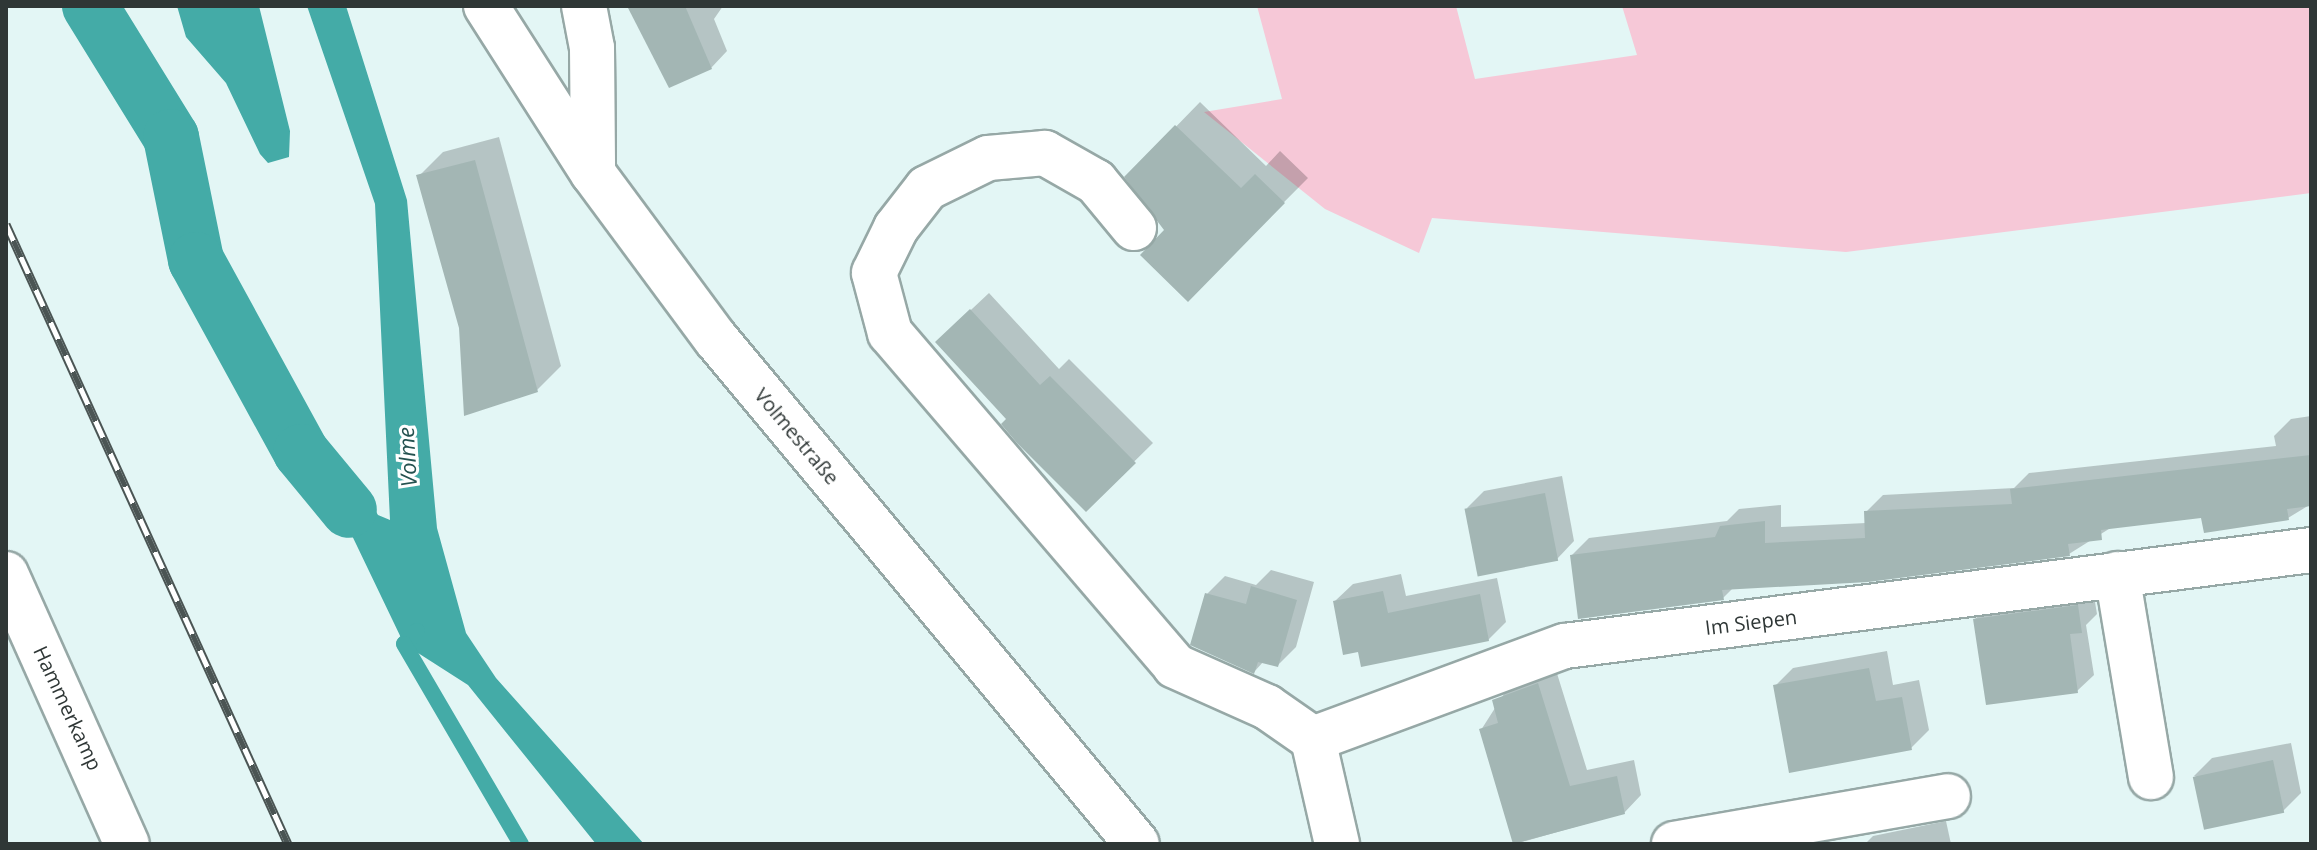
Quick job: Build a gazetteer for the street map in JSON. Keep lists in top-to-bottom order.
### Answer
{
  "streets": {
    "street": ["Volmestraße", "Im Siepen", "Hammerkamp"]
  },
  "water": ["Volme"]
}
